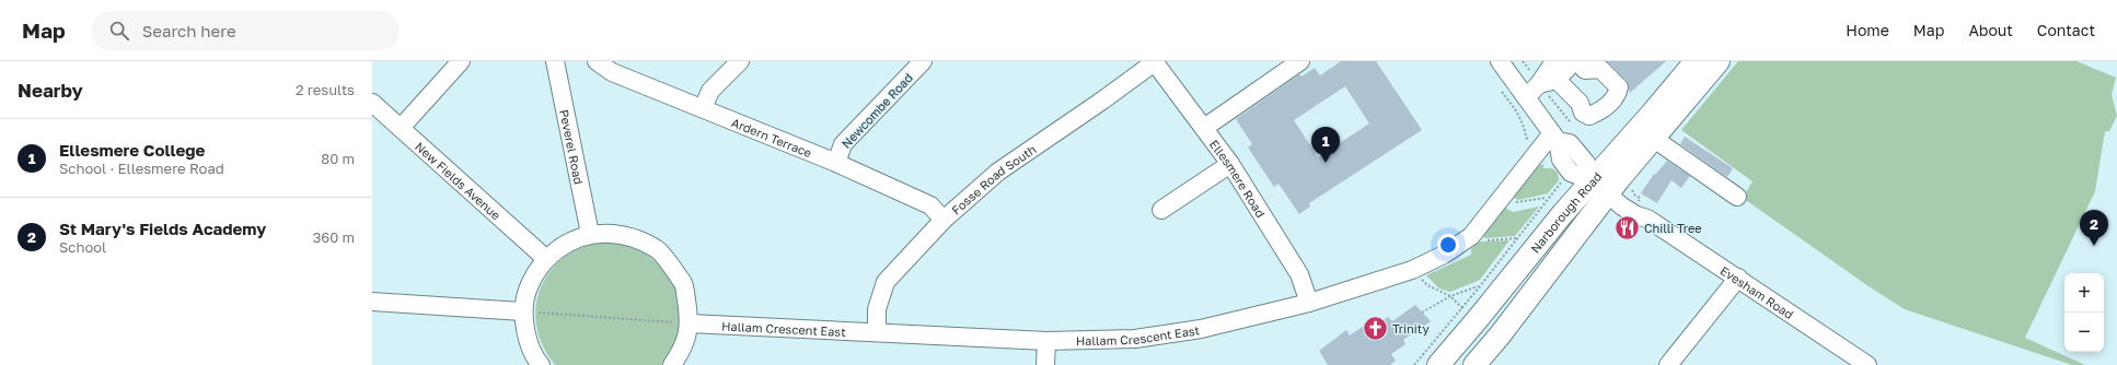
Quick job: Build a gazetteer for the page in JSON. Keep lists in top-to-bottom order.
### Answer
{
  "streets": {
    "main road": ["Narborough Road"],
    "street": [
      "Newcombe Road",
      "Ardern Terrace",
      "Peverel Road",
      "Ellesmere Road",
      "Fosse Road South",
      "New Fields Avenue",
      "Evesham Road",
      "Hallam Crescent East"
    ]
  },
  "crossings": [
    ["Newcombe Road", "Ardern Terrace"],
    ["Ardern Terrace", "Fosse Road South"],
    ["Ellesmere Road", "Fosse Road South"],
    ["Ellesmere Road", "Hallam Crescent East"],
    ["Fosse Road South", "Hallam Crescent East"],
    ["Narborough Road", "Evesham Road"]
  ],
  "places": {
    "restaurant": ["Chilli Tree"],
    "church": ["Trinity"]
  },
  "page": {
    "header": "Map",
    "search": "Search here",
    "nav": [
      "Home",
      "Map",
      "About",
      "Contact"
    ],
    "heading": ["Nearby", "2 results"],
    "list": [
      {
        "mark": "1",
        "name": "Ellesmere College",
        "note": "School · Ellesmere Road",
        "value": "80 m"
      },
      {
        "mark": "2",
        "name": "St Mary's Fields Academy",
        "note": "School",
        "value": "360 m"
      }
    ],
    "pins": ["1", "2"],
    "map_buttons": ["+", "−"]
  }
}
